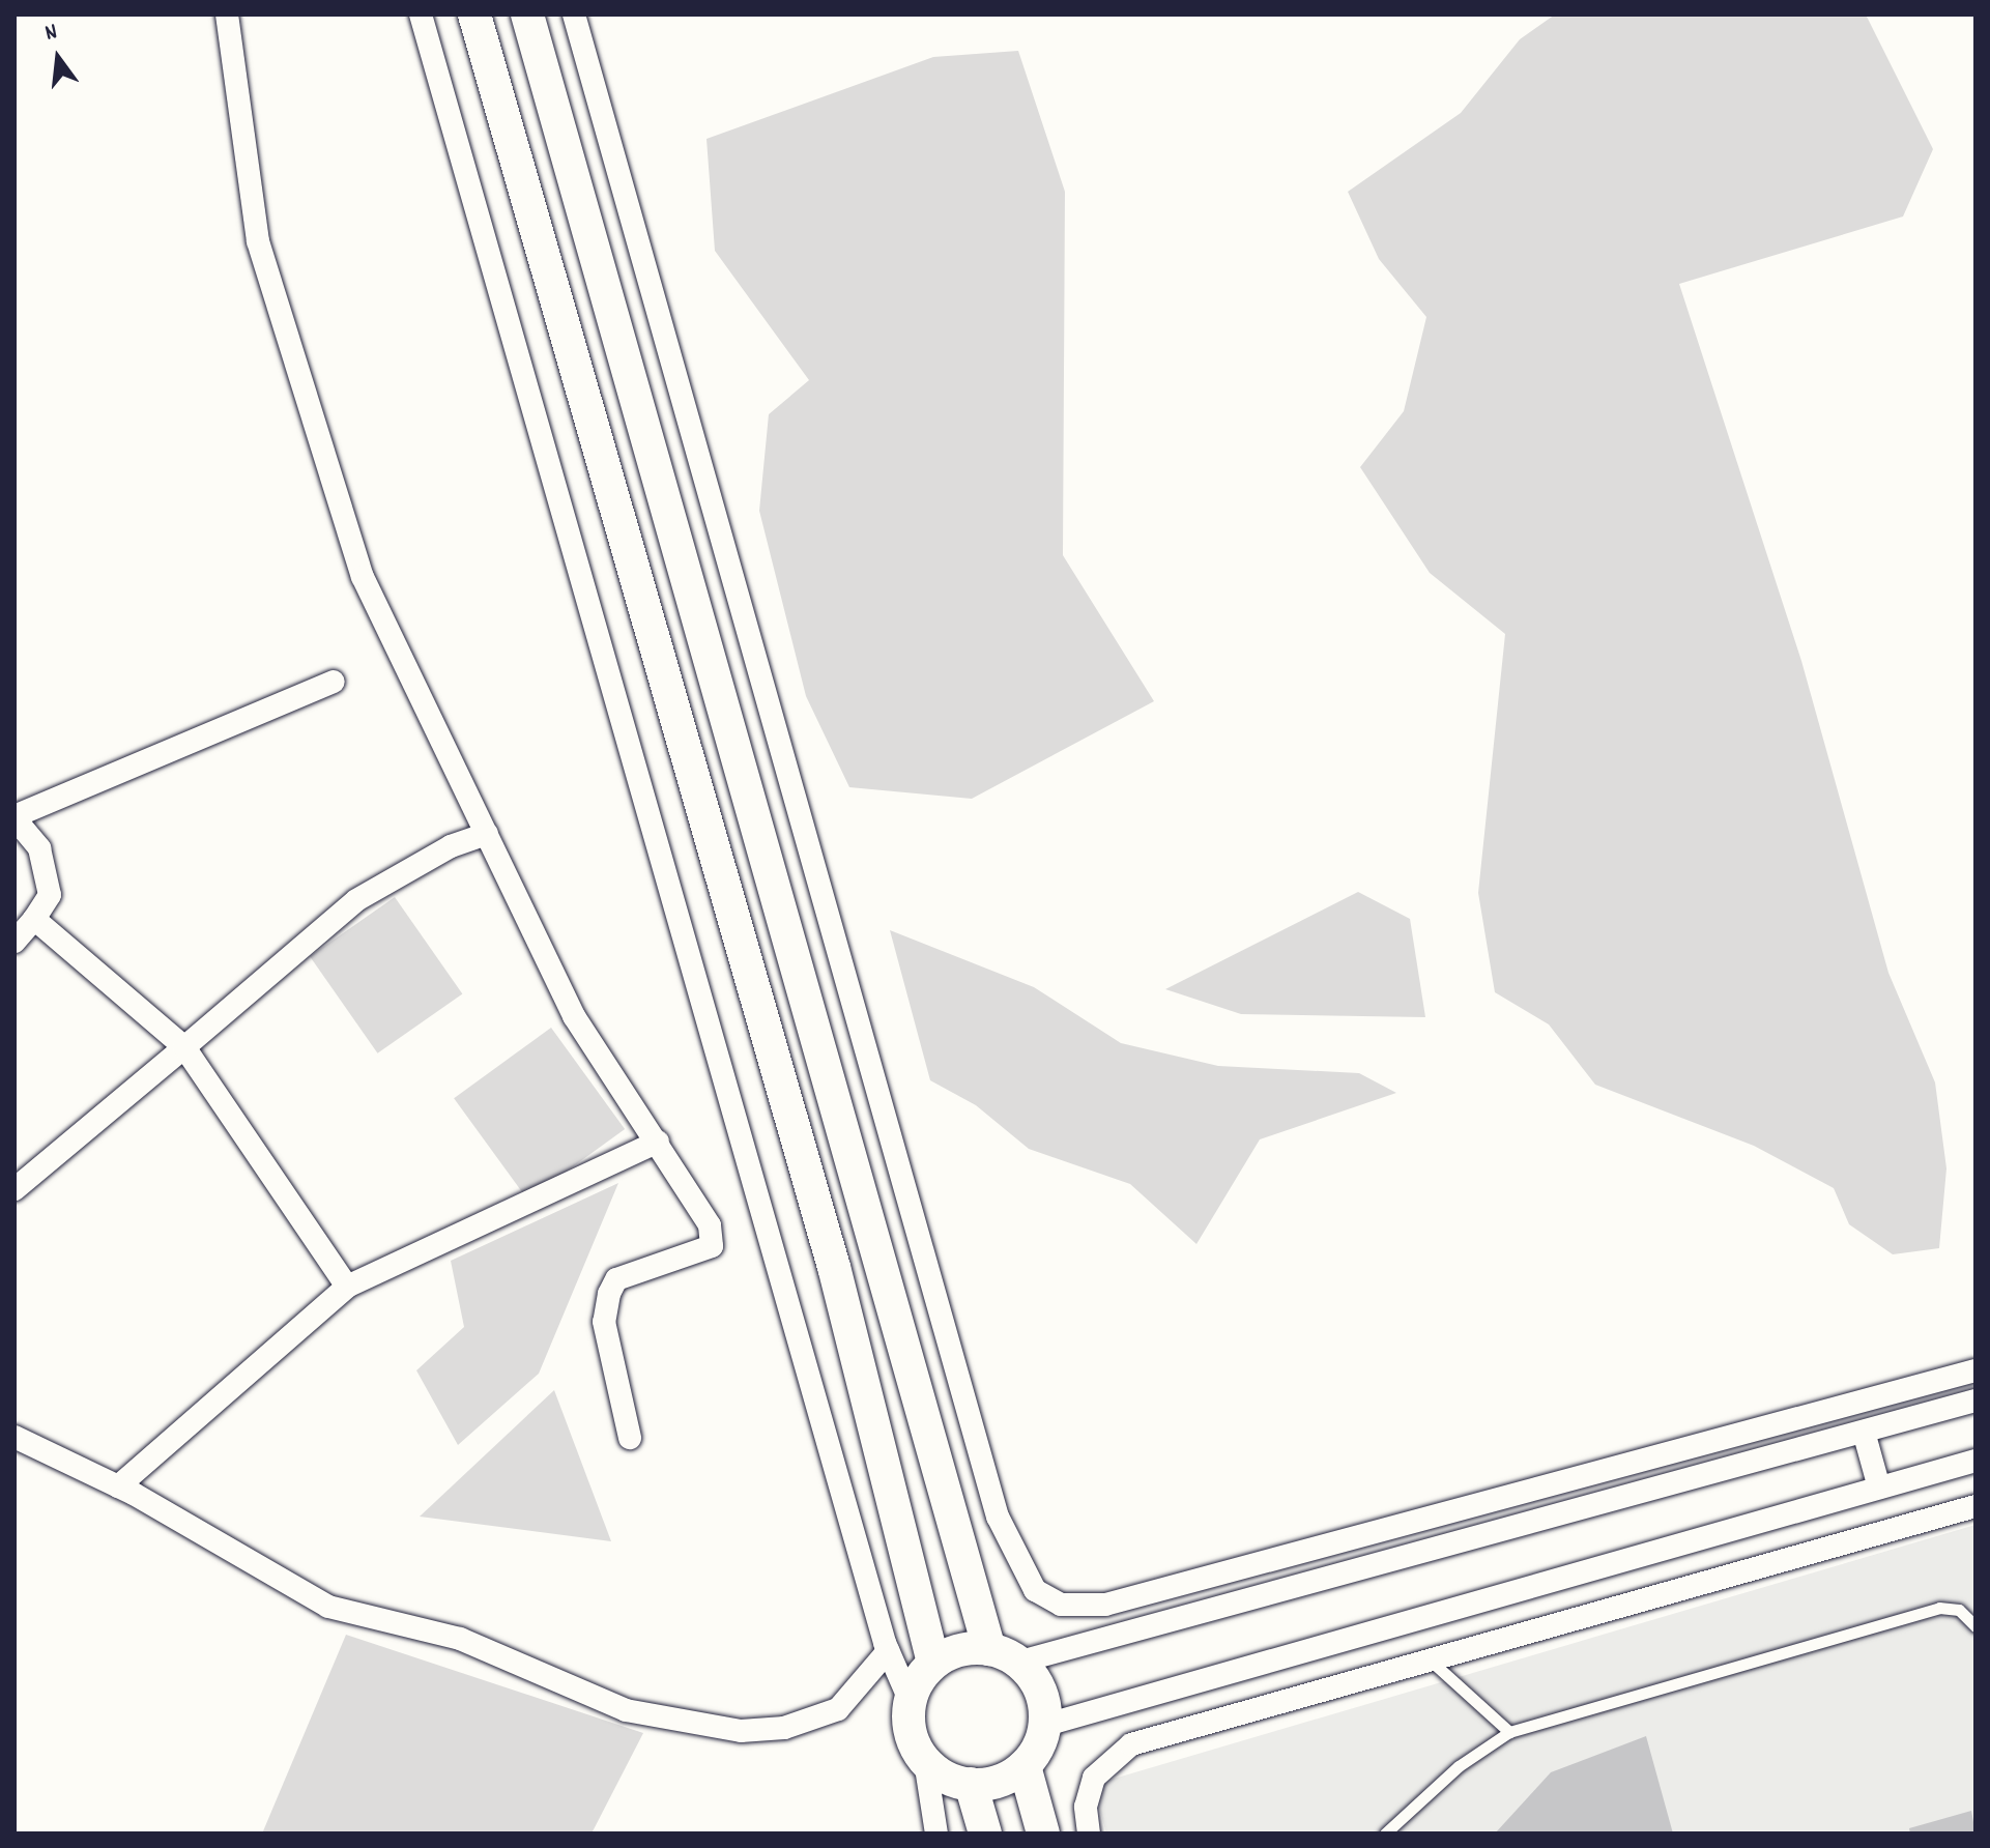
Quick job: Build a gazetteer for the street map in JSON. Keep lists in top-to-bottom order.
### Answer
{
  "north": "top"
}
